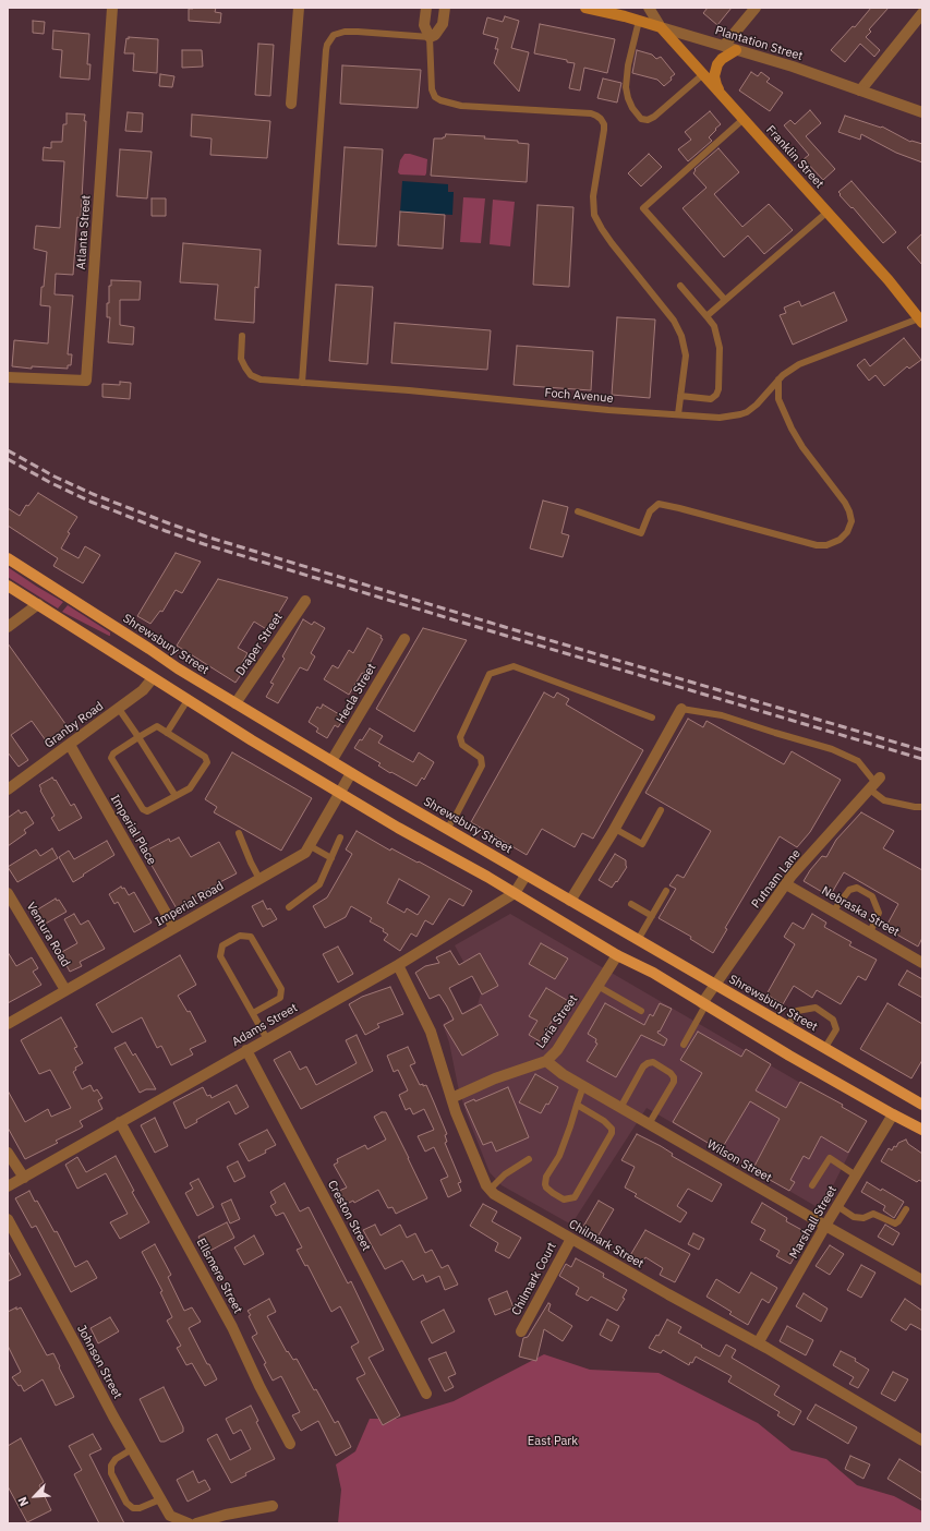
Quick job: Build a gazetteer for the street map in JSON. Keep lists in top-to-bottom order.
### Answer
{
  "streets": {
    "main road": ["Plantation Street", "Franklin Street", "Shrewsbury Street"],
    "street": [
      "Atlanta Street",
      "Draper Street",
      "Hecla Street",
      "Granby Road",
      "Imperial Place",
      "Putnam Lane",
      "Imperial Road",
      "Nebraska Street",
      "Ventura Road",
      "Laria Street",
      "Adams Street",
      "Wilson Street",
      "Creston Street",
      "Marshall Street",
      "Chilmark Street",
      "Ellsmere Street",
      "Chilmark Court",
      "Johnson Street"
    ],
    "lane": ["Foch Avenue"]
  },
  "crossings": [
    ["Plantation Street", "Franklin Street"],
    ["Franklin Street", "Foch Avenue"],
    ["Shrewsbury Street", "Draper Street"],
    ["Shrewsbury Street", "Hecla Street"],
    ["Shrewsbury Street", "Putnam Lane"],
    ["Shrewsbury Street", "Imperial Road"],
    ["Shrewsbury Street", "Adams Street"],
    ["Granby Road", "Imperial Place"],
    ["Imperial Place", "Imperial Road"],
    ["Putnam Lane", "Nebraska Street"],
    ["Imperial Road", "Ventura Road"],
    ["Laria Street", "Wilson Street"],
    ["Laria Street", "Chilmark Street"],
    ["Adams Street", "Creston Street"],
    ["Adams Street", "Chilmark Street"],
    ["Adams Street", "Ellsmere Street"],
    ["Wilson Street", "Marshall Street"],
    ["Marshall Street", "Chilmark Street"],
    ["Chilmark Street", "Chilmark Court"]
  ],
  "parks": ["East Park"],
  "north": "bottom left"
}
